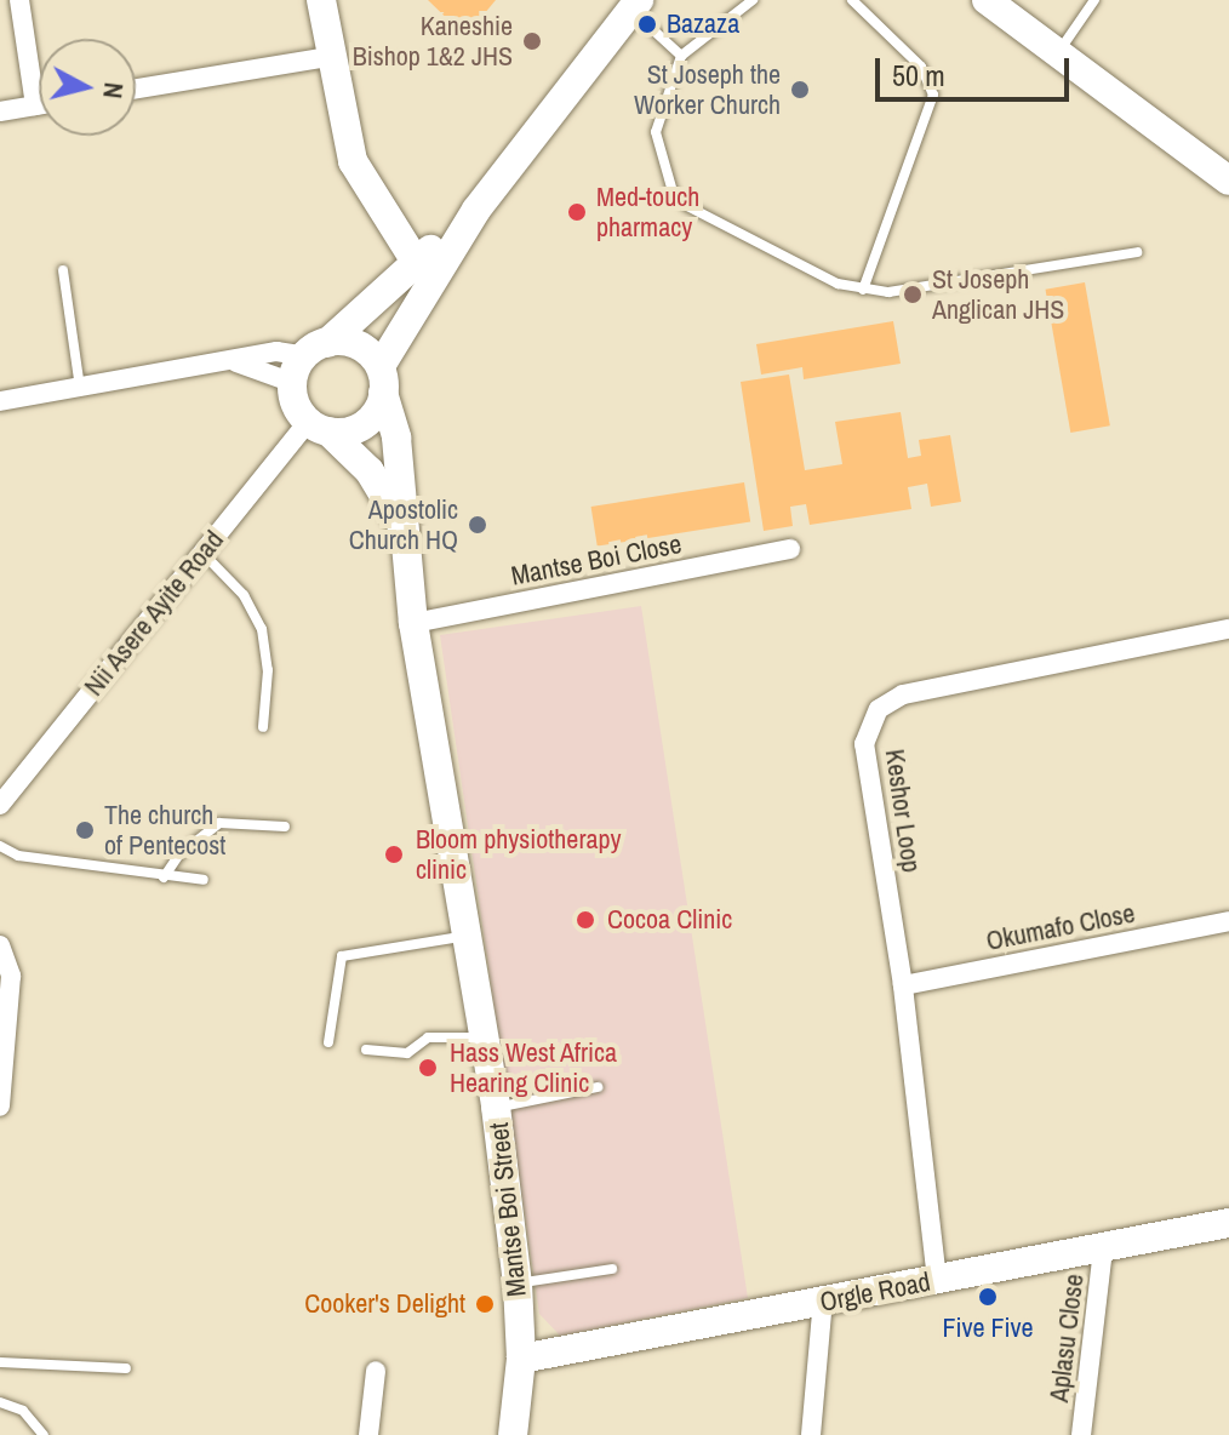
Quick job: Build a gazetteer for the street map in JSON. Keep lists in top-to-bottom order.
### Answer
{
  "streets": {
    "street": [
      "Mantse Boi Close",
      "Nii Asere Ayite Road",
      "Keshor Loop",
      "Okumafo Close",
      "Mantse Boi Street",
      "Orgle Road",
      "Aplasu Close"
    ]
  },
  "crossings": [
    ["Mantse Boi Close", "Mantse Boi Street"],
    ["Nii Asere Ayite Road", "Mantse Boi Street"],
    ["Keshor Loop", "Okumafo Close"],
    ["Keshor Loop", "Orgle Road"],
    ["Mantse Boi Street", "Orgle Road"],
    ["Orgle Road", "Aplasu Close"]
  ],
  "places": [
    "Bazaza",
    "Kaneshie Bishop 1&2 JHS",
    "St Joseph the Worker Church",
    "Med-touch pharmacy",
    "St Joseph Anglican JHS",
    "Apostolic Church HQ",
    "The church of Pentecost",
    "Bloom physiotherapy clinic",
    "Cocoa Clinic",
    "Hass West Africa Hearing Clinic",
    "Five Five",
    "Cooker's Delight"
  ],
  "scale_bar": "50 m",
  "north": "right"
}
